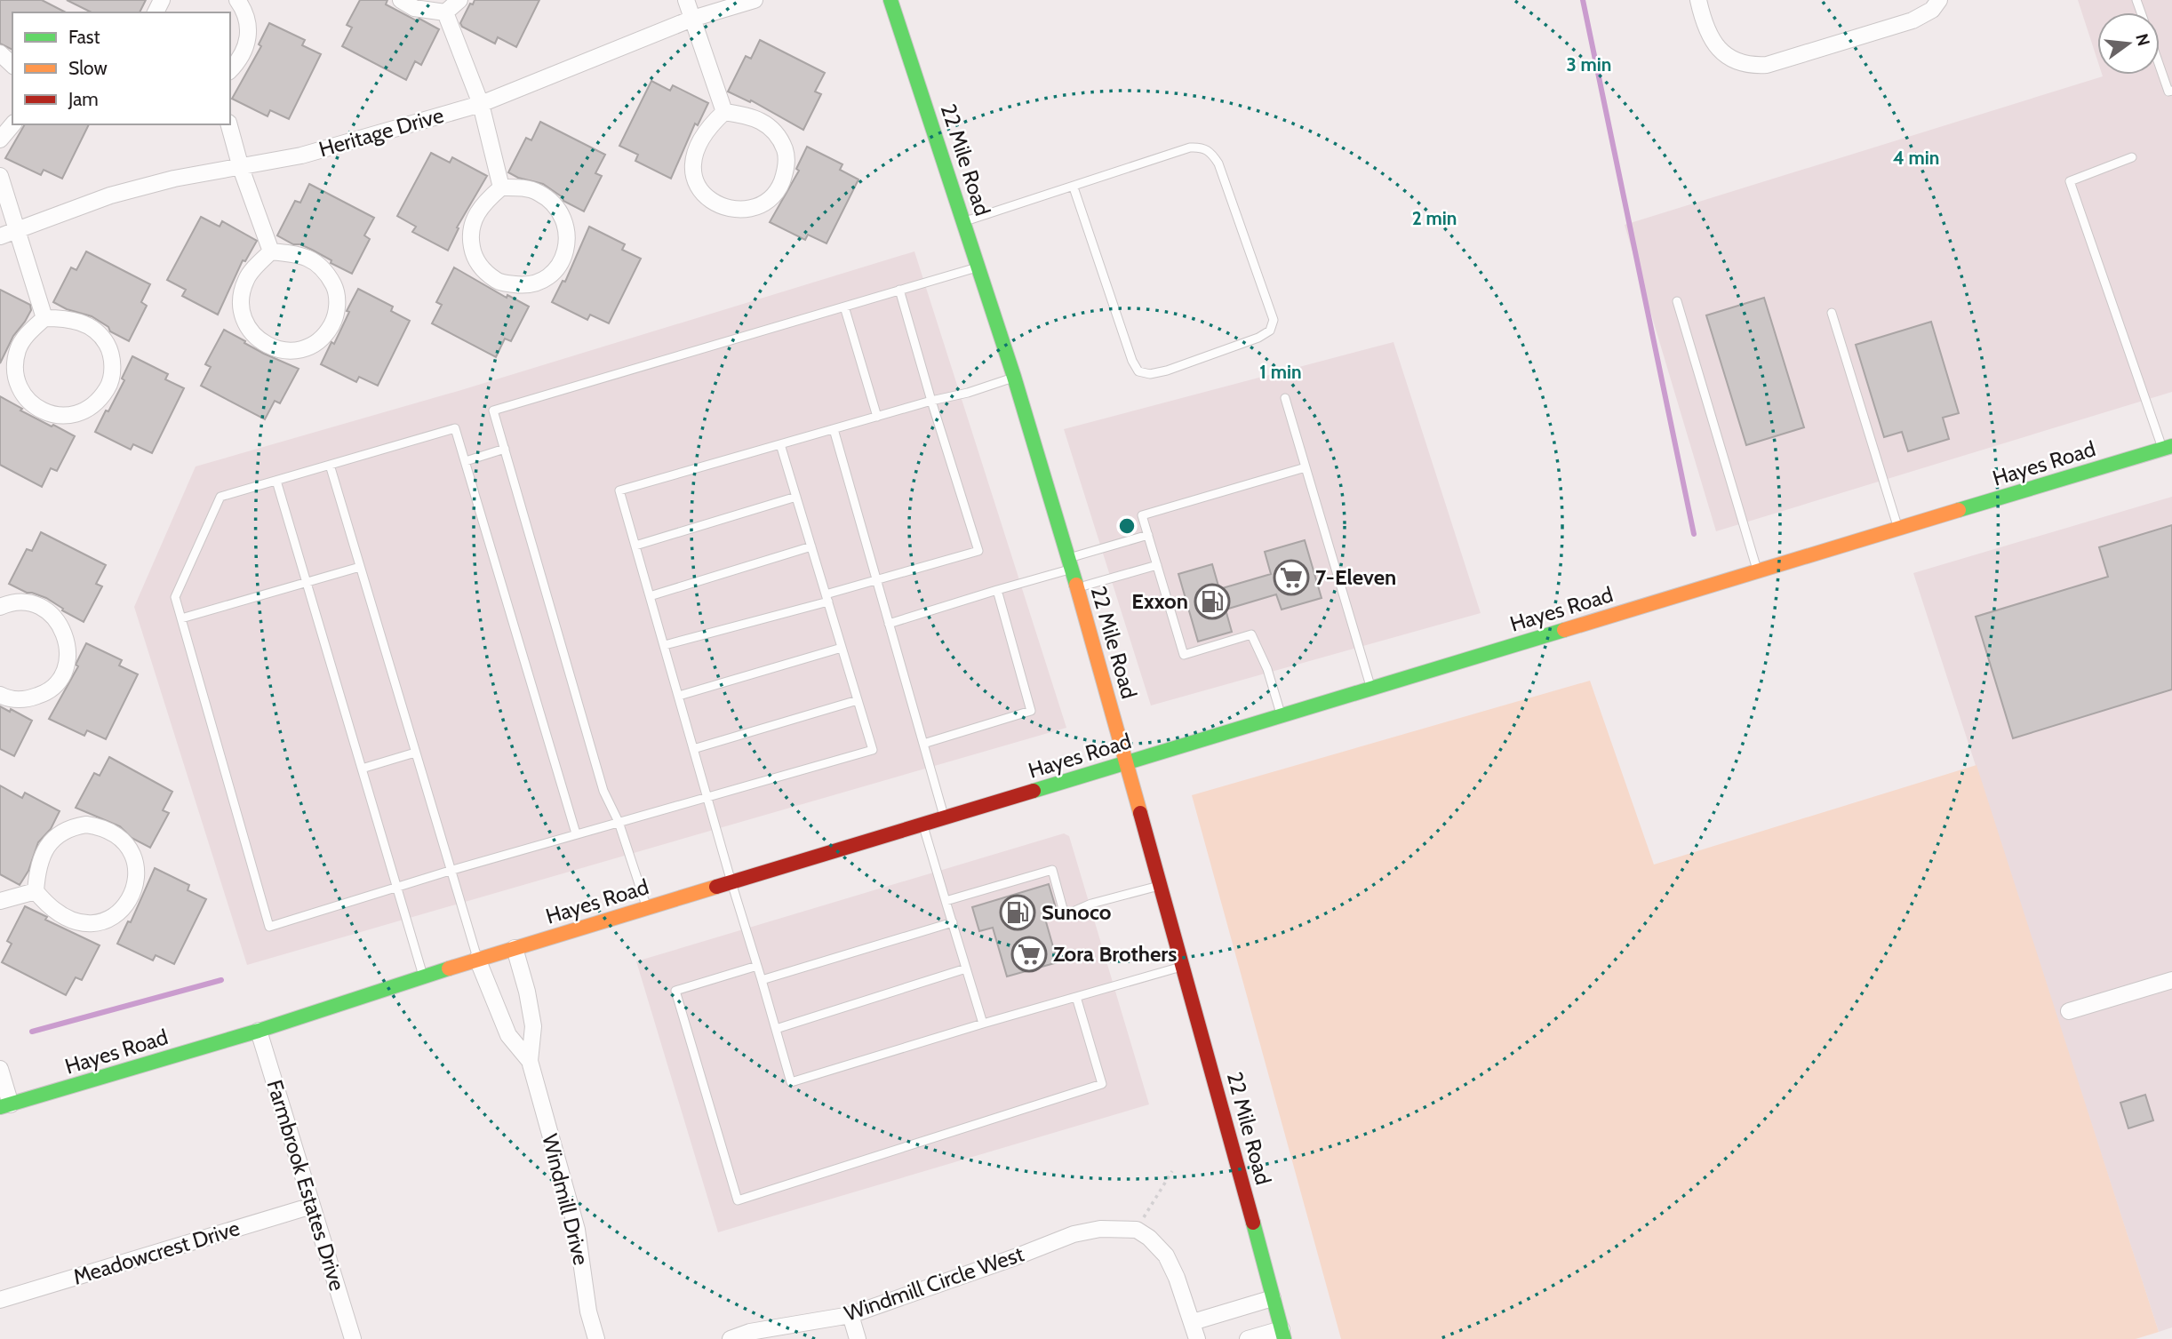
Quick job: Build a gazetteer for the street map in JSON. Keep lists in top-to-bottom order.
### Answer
{
  "streets": {
    "main road": ["22 Mile Road", "Hayes Road"],
    "street": [
      "Heritage Drive",
      "Farmbrook Estates Drive",
      "Windmill Drive",
      "Meadowcrest Drive",
      "Windmill Circle West"
    ]
  },
  "crossings": [
    ["22 Mile Road", "Hayes Road"],
    ["Hayes Road", "Farmbrook Estates Drive"],
    ["Hayes Road", "Windmill Drive"],
    ["Farmbrook Estates Drive", "Meadowcrest Drive"]
  ],
  "places": {
    "supermarket": ["7-Eleven", "Zora Brothers"],
    "fuel station": ["Exxon", "Sunoco"]
  },
  "legend": ["Fast", "Slow", "Jam"],
  "north": "right",
  "rings": [
    "3 min",
    "4 min",
    "2 min",
    "1 min"
  ]
}
